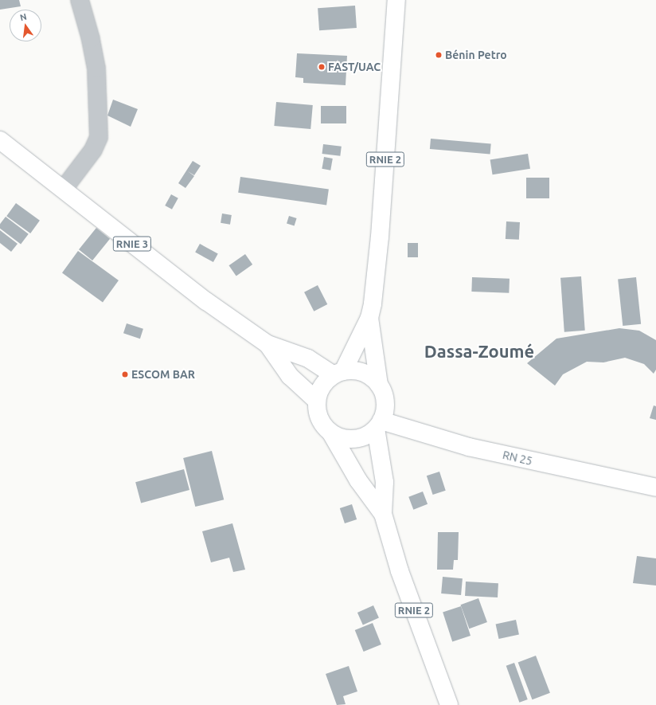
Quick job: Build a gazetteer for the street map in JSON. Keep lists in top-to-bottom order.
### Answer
{
  "streets": {
    "main road": ["RNIE 2", "RNIE 3", "RN 25"]
  },
  "crossings": [
    ["RNIE 2", "RNIE 3"],
    ["RNIE 2", "RN 25"],
    ["RNIE 3", "RN 25"]
  ],
  "districts": ["Dassa-Zoumé"],
  "places": ["Bénin Petro", "FAST/UAC", "ESCOM BAR"],
  "north": "top"
}
